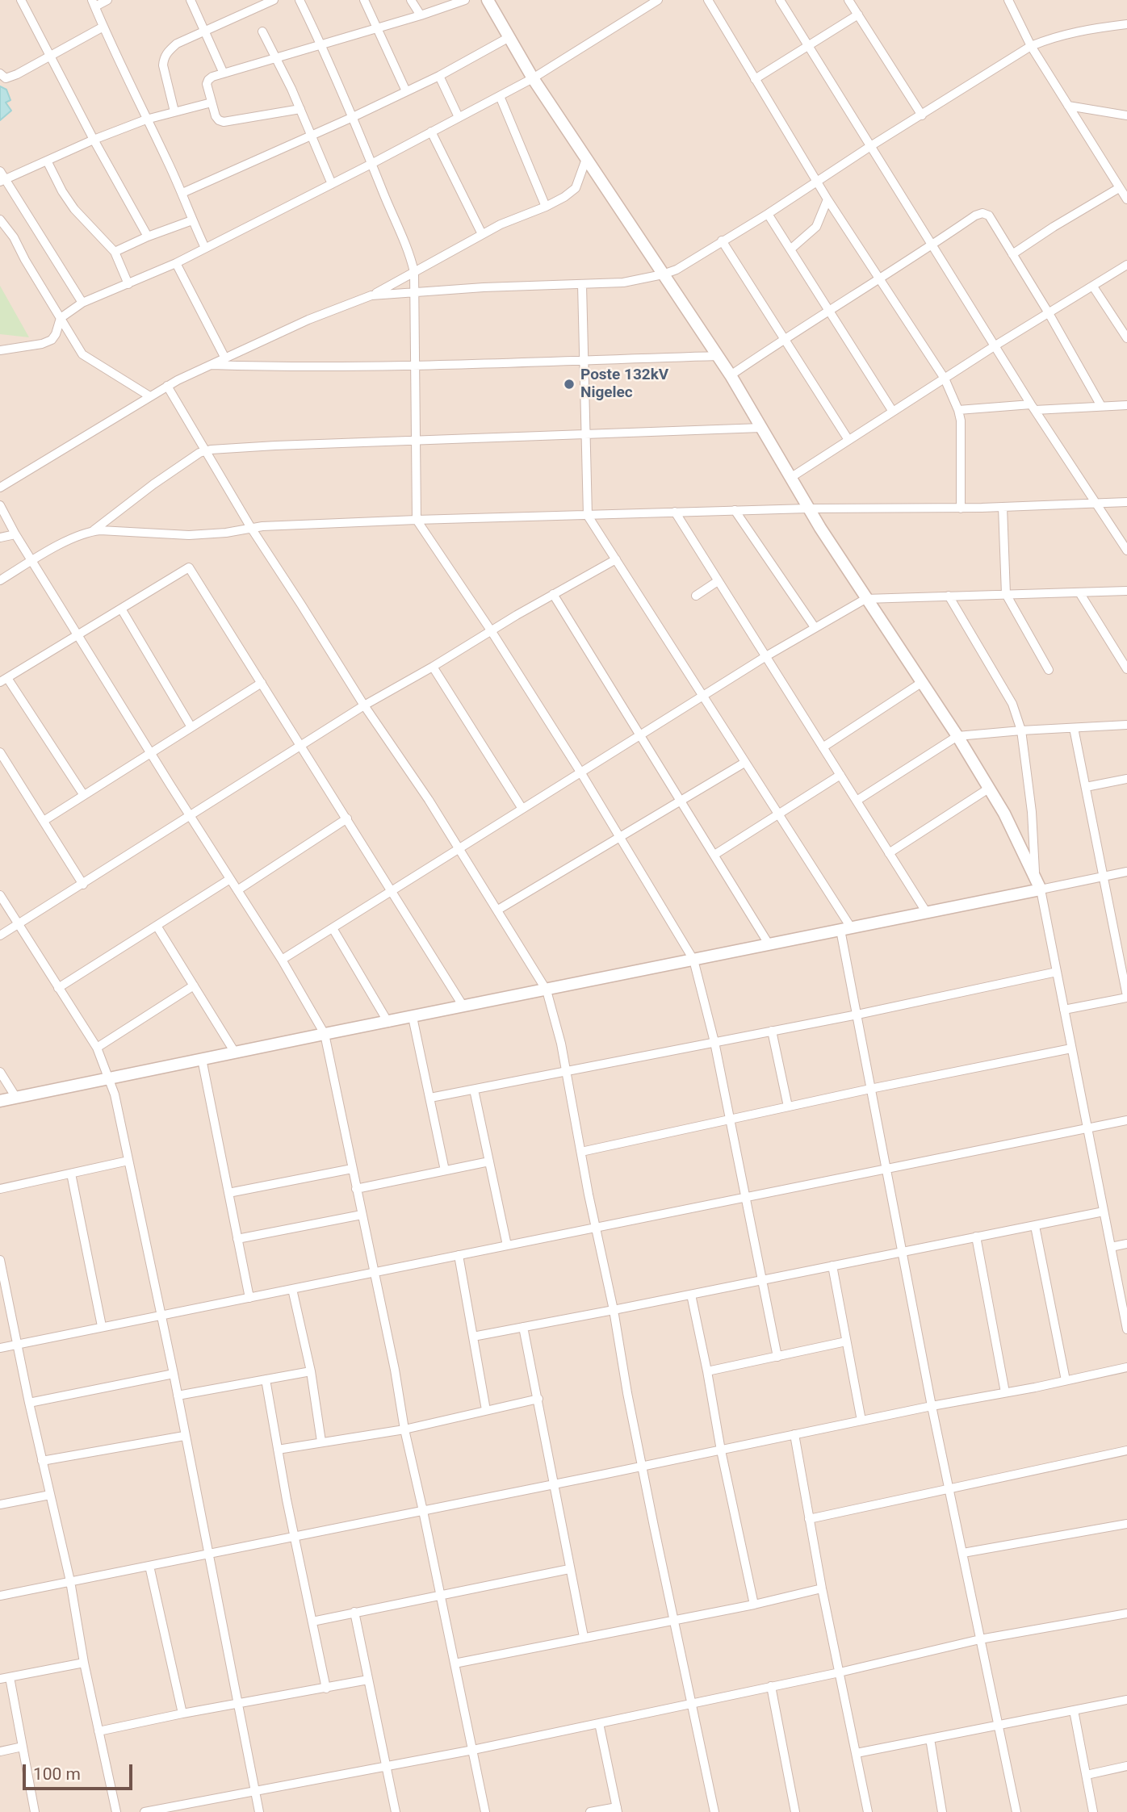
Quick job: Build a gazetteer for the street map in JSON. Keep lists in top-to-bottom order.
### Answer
{
  "places": ["Poste 132kV Nigelec"],
  "scale_bar": "100 m"
}
